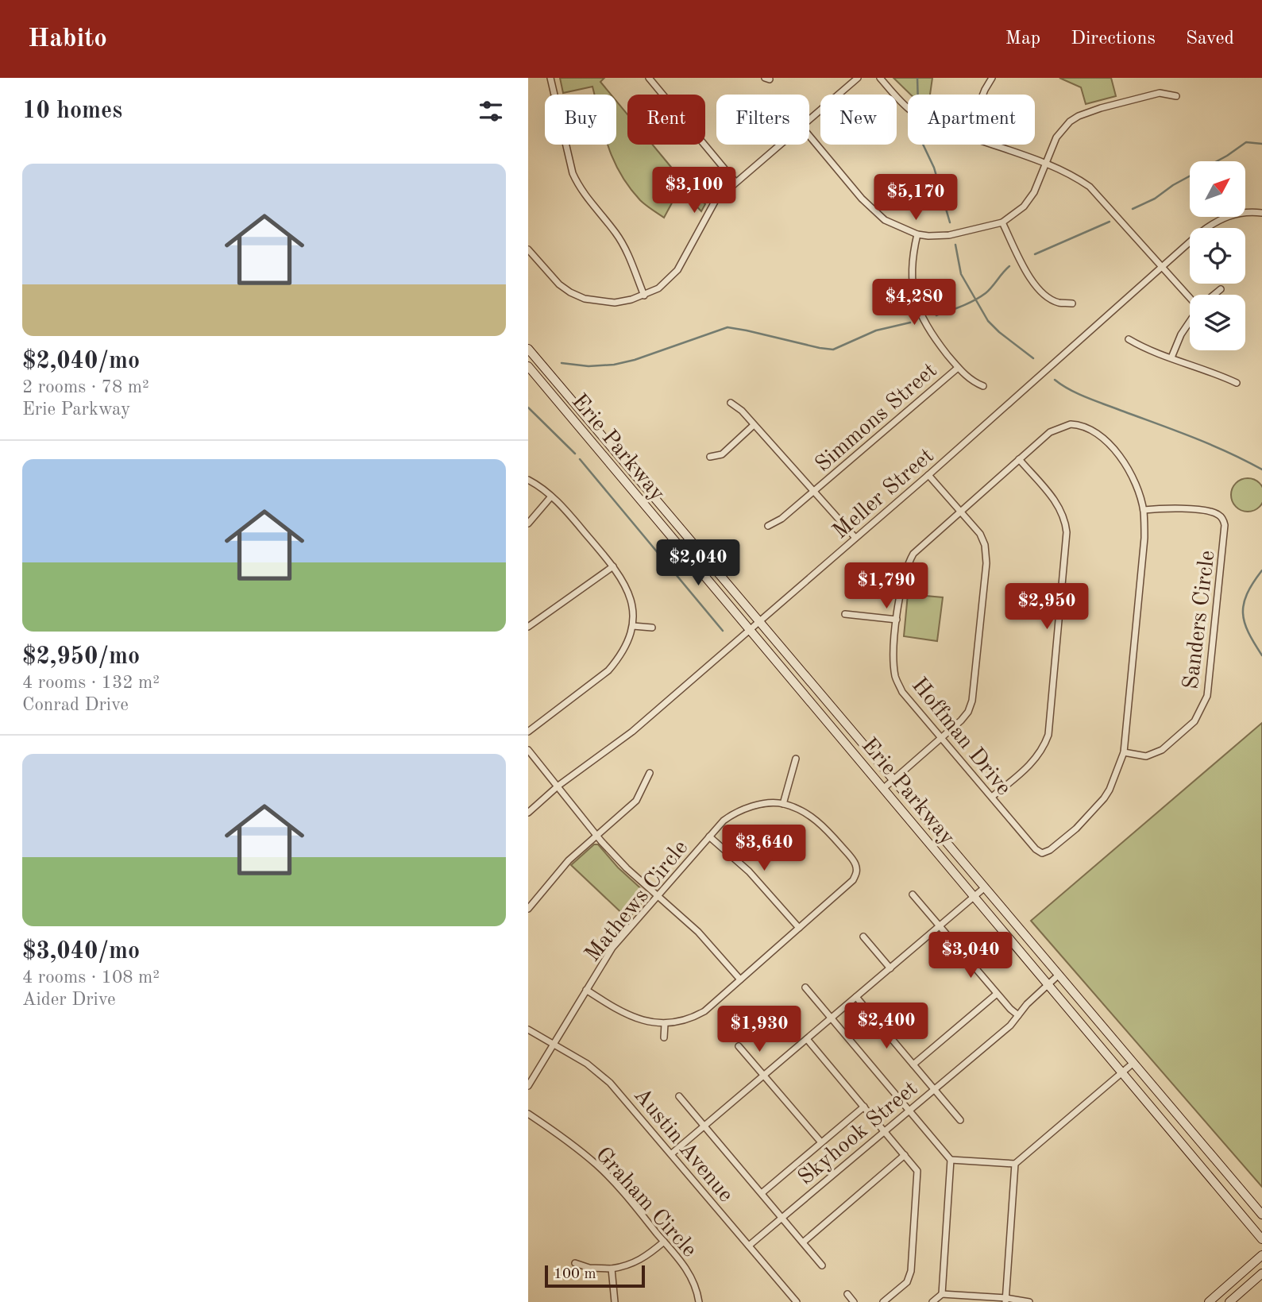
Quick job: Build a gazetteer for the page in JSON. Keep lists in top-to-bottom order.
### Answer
{
  "streets": {
    "main road": ["Erie Parkway"],
    "street": [
      "Simmons Street",
      "Meller Street",
      "Sanders Circle",
      "Hoffman Drive",
      "Mathews Circle",
      "Skyhook Street",
      "Austin Avenue",
      "Graham Circle"
    ]
  },
  "crossings": [
    ["Erie Parkway", "Meller Street"],
    ["Erie Parkway", "Skyhook Street"],
    ["Sanders Circle", "Hoffman Drive"],
    ["Mathews Circle", "Austin Avenue"],
    ["Skyhook Street", "Austin Avenue"]
  ],
  "scale_bar": "100 m",
  "north": "top right",
  "page": {
    "header": "Habito",
    "nav": ["Map", "Directions", "Saved"],
    "heading": "10 homes",
    "chip": [
      "Buy",
      "Rent",
      "Filters",
      "New",
      "Apartment"
    ],
    "list": [
      {
        "name": "$2,040/mo",
        "note": "2 rooms · 78 m² · Erie Parkway"
      },
      {
        "name": "$2,950/mo",
        "note": "4 rooms · 132 m² · Conrad Drive"
      },
      {
        "name": "$3,040/mo",
        "note": "4 rooms · 108 m² · Aider Drive"
      }
    ],
    "price": [
      "$3,100",
      "$5,170",
      "$4,280",
      "$2,040",
      "$1,790",
      "$2,950",
      "$3,640",
      "$3,040",
      "$2,400",
      "$1,930"
    ],
    "scale": "100 m"
  }
}
